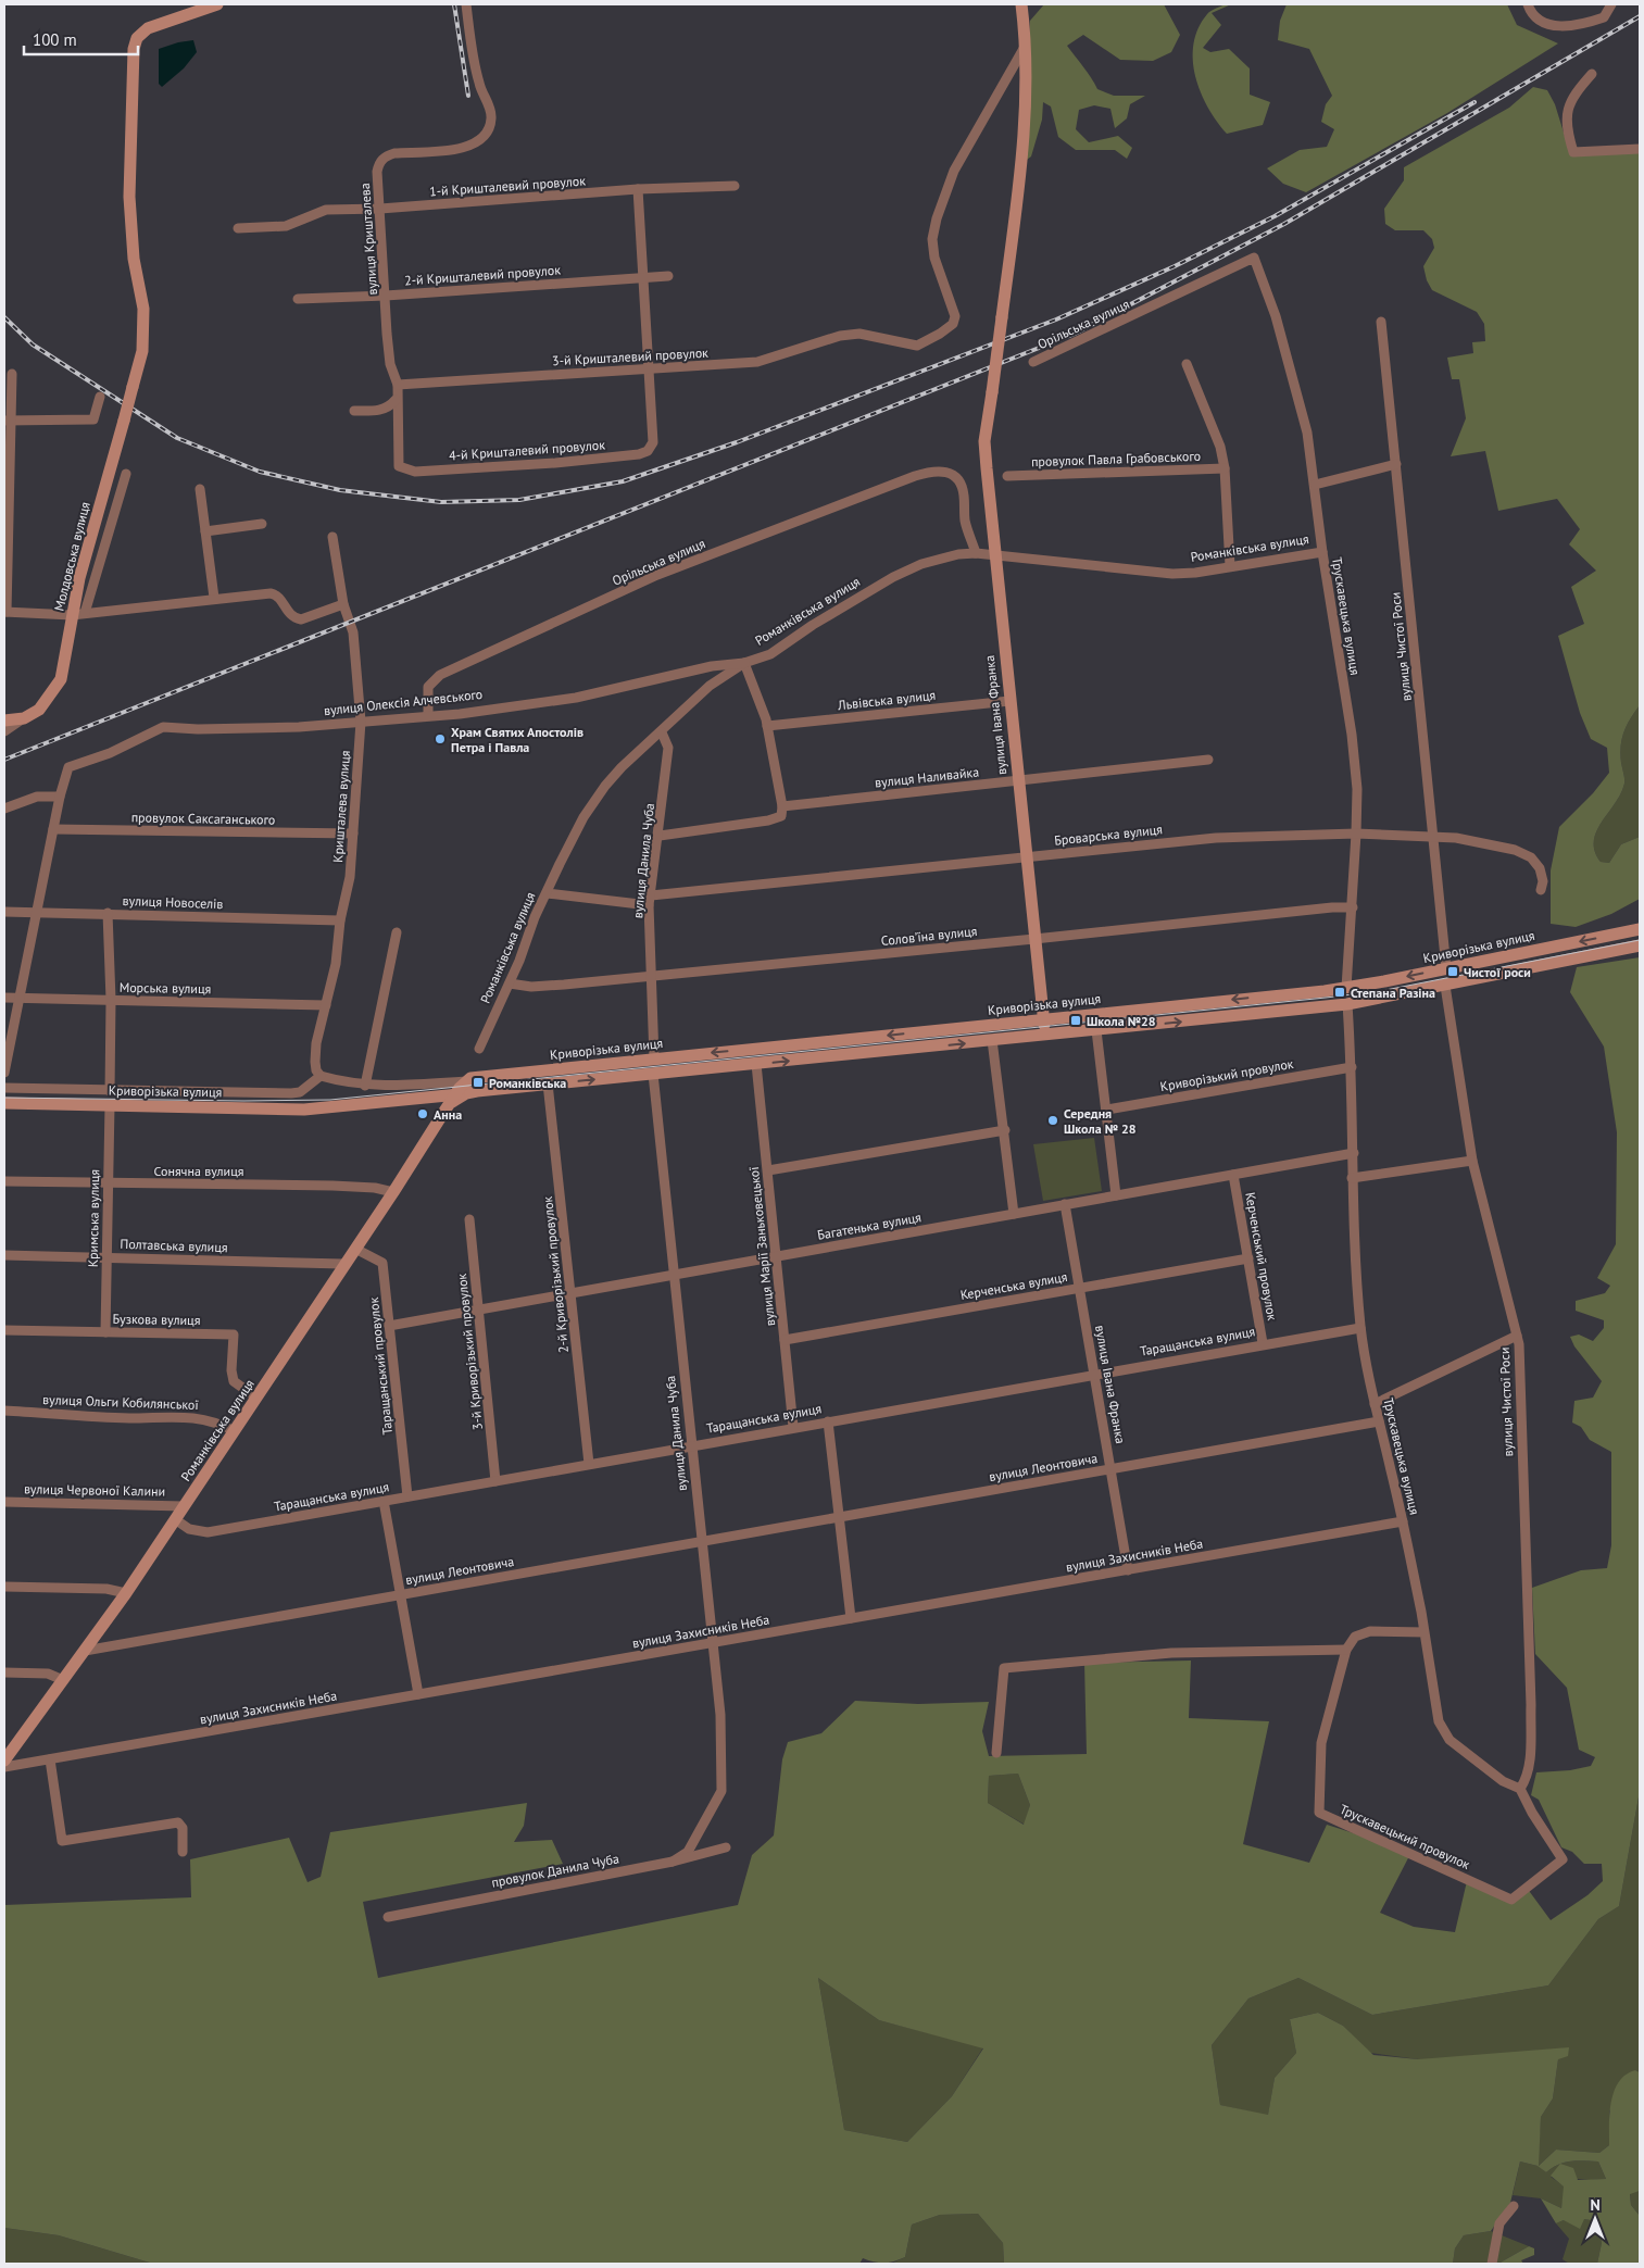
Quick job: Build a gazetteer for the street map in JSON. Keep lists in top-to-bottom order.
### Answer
{
  "streets": {
    "main road": [
      "Романківська вулиця",
      "Молдовська вулиця",
      "вулиця Івана Франка",
      "Криворізька вулиця"
    ],
    "street": [
      "1-й Кришталевий провулок",
      "вулиця Кришталева",
      "2-й Кришталевий провулок",
      "Орільська вулиця",
      "3-й Кришталевий провулок",
      "4-й Кришталевий провулок",
      "провулок Павла Грабовського",
      "Трускавецька вулиця",
      "вулиця Чистої Роси",
      "Львівська вулиця",
      "вулиця Олексія Алчевського",
      "вулиця Наливайка",
      "Кришталева вулиця",
      "провулок Саксаганського",
      "Броварська вулиця",
      "вулиця Данила Чуба",
      "вулиця Новоселів",
      "Соловʼїна вулиця",
      "Морська вулиця",
      "Криворізький провулок",
      "Сонячна вулиця",
      "Кримська вулиця",
      "Багатенька вулиця",
      "Полтавська вулиця",
      "вулиця Марії Заньковецької",
      "Керченський провулок",
      "2-й Криворізький провулок",
      "Керченська вулиця",
      "Бузкова вулиця",
      "Таращанська вулиця",
      "3-й Криворізький провулок",
      "Таращанський провулок",
      "вулиця Ольги Кобилянської",
      "вулиця Леонтовича",
      "вулиця Червоної Калини",
      "вулиця Захисників Неба",
      "Трускавецький провулок",
      "провулок Данила Чуба"
    ]
  },
  "crossings": [
    ["1-й Кришталевий провулок", "вулиця Кришталева"],
    ["вулиця Кришталева", "2-й Кришталевий провулок"],
    ["вулиця Кришталева", "3-й Кришталевий провулок"],
    ["вулиця Кришталева", "4-й Кришталевий провулок"],
    ["Орільська вулиця", "Романківська вулиця"],
    ["Орільська вулиця", "Трускавецька вулиця"],
    ["Орільська вулиця", "вулиця Олексія Алчевського"],
    ["3-й Кришталевий провулок", "4-й Кришталевий провулок"],
    ["3-й Кришталевий провулок", "вулиця Івана Франка"],
    ["Романківська вулиця", "Трускавецька вулиця"],
    ["Романківська вулиця", "вулиця Олексія Алчевського"],
    ["Романківська вулиця", "вулиця Івана Франка"],
    ["Романківська вулиця", "Броварська вулиця"],
    ["Романківська вулиця", "вулиця Данила Чуба"],
    ["Романківська вулиця", "Соловʼїна вулиця"],
    ["Романківська вулиця", "Криворізька вулиця"],
    ["Романківська вулиця", "Сонячна вулиця"],
    ["Романківська вулиця", "Полтавська вулиця"],
    ["Романківська вулиця", "Бузкова вулиця"],
    ["Романківська вулиця", "Таращанська вулиця"],
    ["Романківська вулиця", "Таращанський провулок"],
    ["Романківська вулиця", "вулиця Ольги Кобилянської"],
    ["Романківська вулиця", "вулиця Леонтовича"],
    ["Романківська вулиця", "вулиця Червоної Калини"],
    ["Трускавецька вулиця", "вулиця Чистої Роси"],
    ["Трускавецька вулиця", "Броварська вулиця"],
    ["Трускавецька вулиця", "Соловʼїна вулиця"],
    ["Трускавецька вулиця", "Криворізька вулиця"],
    ["Трускавецька вулиця", "Криворізький провулок"],
    ["Трускавецька вулиця", "Багатенька вулиця"],
    ["Трускавецька вулиця", "Таращанська вулиця"],
    ["Трускавецька вулиця", "вулиця Леонтовича"],
    ["Трускавецька вулиця", "вулиця Захисників Неба"],
    ["Трускавецька вулиця", "Трускавецький провулок"],
    ["вулиця Чистої Роси", "Броварська вулиця"],
    ["вулиця Чистої Роси", "Криворізька вулиця"],
    ["вулиця Чистої Роси", "Трускавецький провулок"],
    ["Львівська вулиця", "вулиця Івана Франка"],
    ["вулиця Олексія Алчевського", "Кришталева вулиця"],
    ["вулиця Івана Франка", "вулиця Наливайка"],
    ["вулиця Івана Франка", "Броварська вулиця"],
    ["вулиця Івана Франка", "Соловʼїна вулиця"],
    ["вулиця Івана Франка", "Криворізька вулиця"],
    ["вулиця Івана Франка", "Багатенька вулиця"],
    ["вулиця Івана Франка", "Керченська вулиця"],
    ["вулиця Івана Франка", "Таращанська вулиця"],
    ["вулиця Івана Франка", "вулиця Леонтовича"],
    ["вулиця Івана Франка", "вулиця Захисників Неба"],
    ["Кришталева вулиця", "провулок Саксаганського"],
    ["Кришталева вулиця", "вулиця Новоселів"],
    ["Кришталева вулиця", "Морська вулиця"],
    ["Броварська вулиця", "вулиця Данила Чуба"],
    ["вулиця Данила Чуба", "Соловʼїна вулиця"],
    ["вулиця Данила Чуба", "Криворізька вулиця"],
    ["вулиця Данила Чуба", "Багатенька вулиця"],
    ["вулиця Данила Чуба", "Таращанська вулиця"],
    ["вулиця Данила Чуба", "вулиця Леонтовича"],
    ["вулиця Данила Чуба", "вулиця Захисників Неба"],
    ["вулиця Данила Чуба", "провулок Данила Чуба"],
    ["Криворізька вулиця", "Кримська вулиця"],
    ["Криворізька вулиця", "вулиця Марії Заньковецької"],
    ["Криворізька вулиця", "2-й Криворізький провулок"],
    ["Сонячна вулиця", "Кримська вулиця"],
    ["Кримська вулиця", "Полтавська вулиця"],
    ["Кримська вулиця", "Бузкова вулиця"],
    ["Багатенька вулиця", "вулиця Марії Заньковецької"],
    ["Багатенька вулиця", "Керченський провулок"],
    ["Багатенька вулиця", "2-й Криворізький провулок"],
    ["Багатенька вулиця", "3-й Криворізький провулок"],
    ["Багатенька вулиця", "Таращанський провулок"],
    ["вулиця Марії Заньковецької", "Керченська вулиця"],
    ["вулиця Марії Заньковецької", "Таращанська вулиця"],
    ["Керченський провулок", "Керченська вулиця"],
    ["Керченський провулок", "Таращанська вулиця"],
    ["2-й Криворізький провулок", "Таращанська вулиця"],
    ["Таращанська вулиця", "3-й Криворізький провулок"],
    ["Таращанська вулиця", "Таращанський провулок"]
  ],
  "places": {
    "other": ["Храм Святих Апостолів Петра і Павла", "Анна", "Середня Школа № 28"],
    "transit": [
      "Чистої роси",
      "Степана Разіна",
      "Школа №28",
      "Романківська"
    ]
  },
  "scale_bar": "100 m",
  "north": "top"
}
